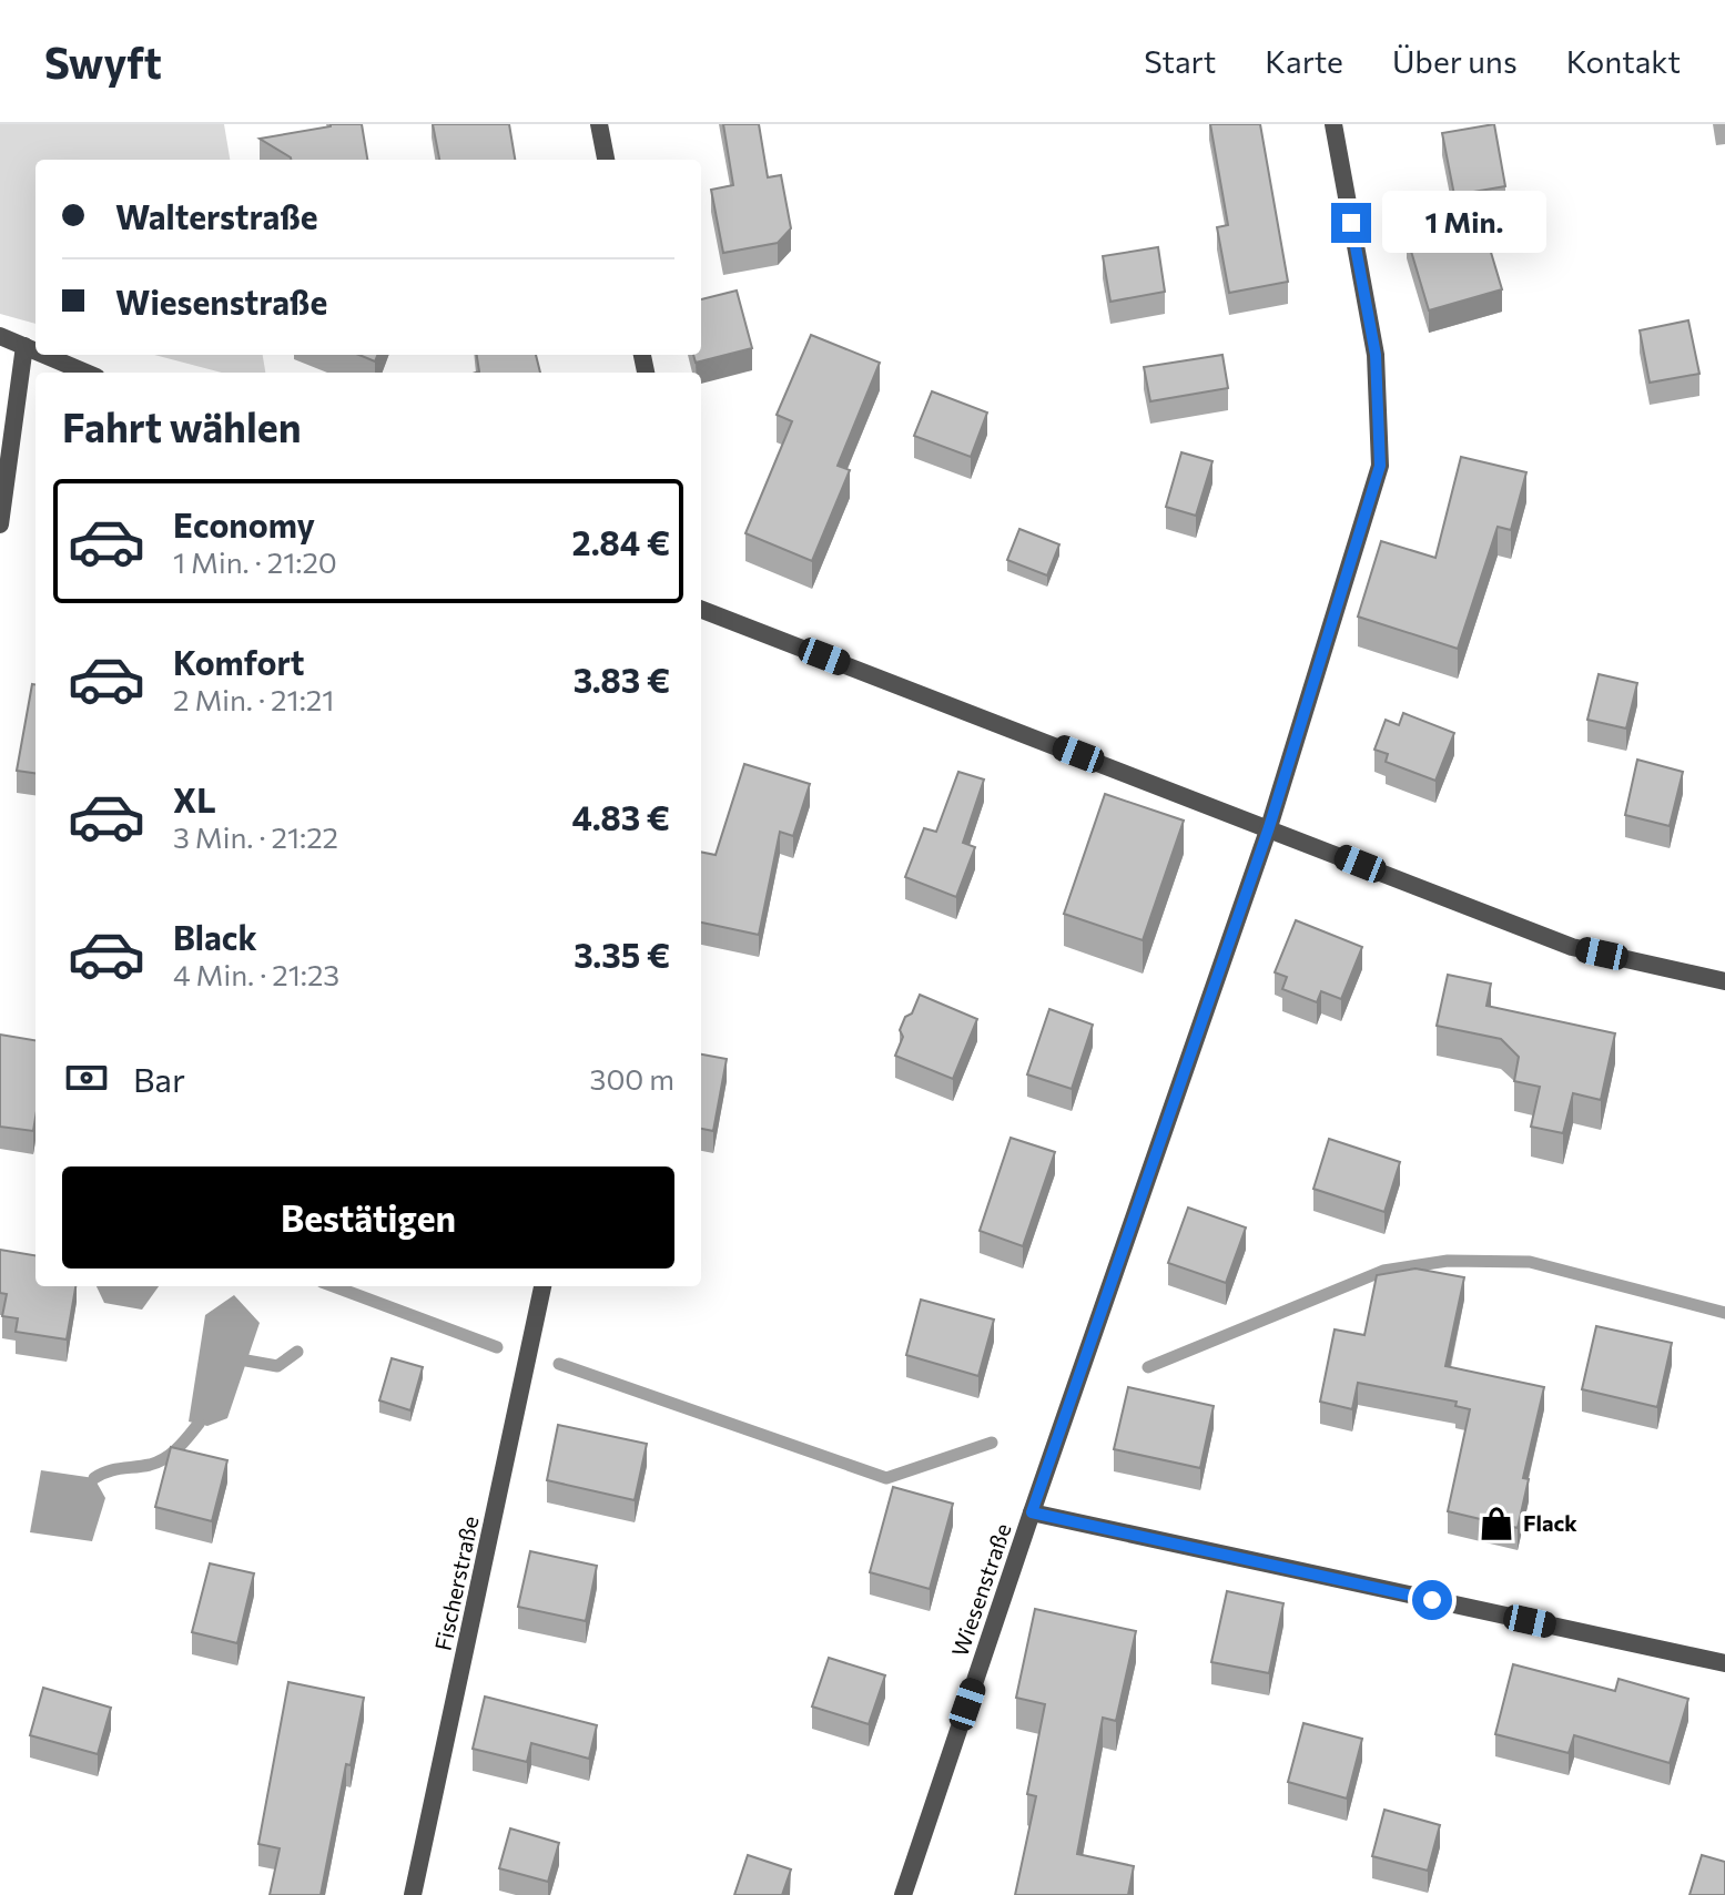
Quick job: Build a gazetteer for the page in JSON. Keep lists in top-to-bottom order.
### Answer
{
  "streets": {
    "street": ["Fischerstraße", "Wiesenstraße"]
  },
  "places": {
    "shop": ["Flack"]
  },
  "page": {
    "header": "Swyft",
    "nav": [
      "Start",
      "Karte",
      "Über uns",
      "Kontakt"
    ],
    "banner": ["Walterstraße", "Wiesenstraße"],
    "bubble": "1 Min.",
    "heading": "Fahrt wählen",
    "list": [
      {
        "name": "Economy",
        "note": "1 Min. · 21:20",
        "value": "2.84 €"
      },
      {
        "name": "Komfort",
        "note": "2 Min. · 21:21",
        "value": "3.83 €"
      },
      {
        "name": "XL",
        "note": "3 Min. · 21:22",
        "value": "4.83 €"
      },
      {
        "name": "Black",
        "note": "4 Min. · 21:23",
        "value": "3.35 €"
      }
    ],
    "pay": ["Bar", "300 m"],
    "buttons": "Bestätigen"
  }
}
